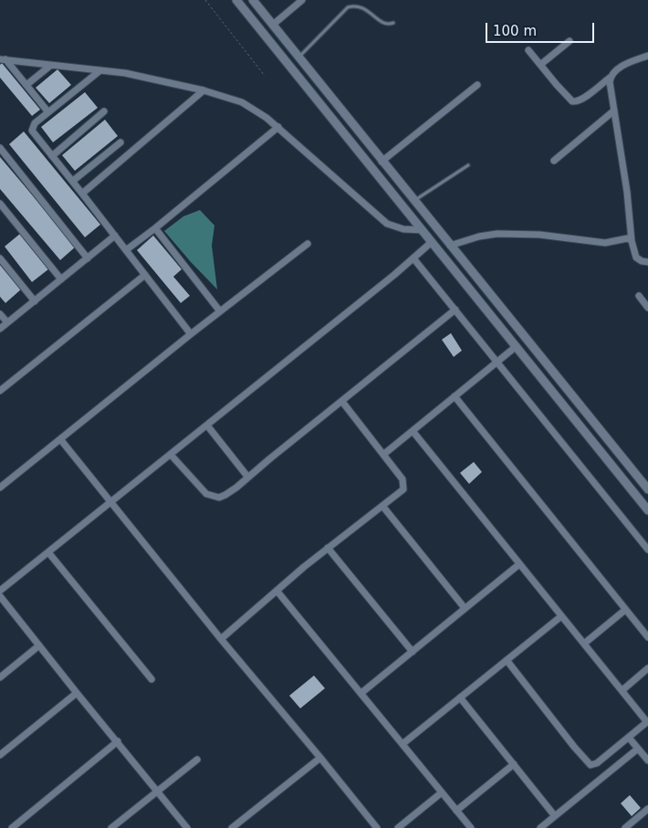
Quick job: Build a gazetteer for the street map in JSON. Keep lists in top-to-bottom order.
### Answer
{
  "scale_bar": "100 m"
}
